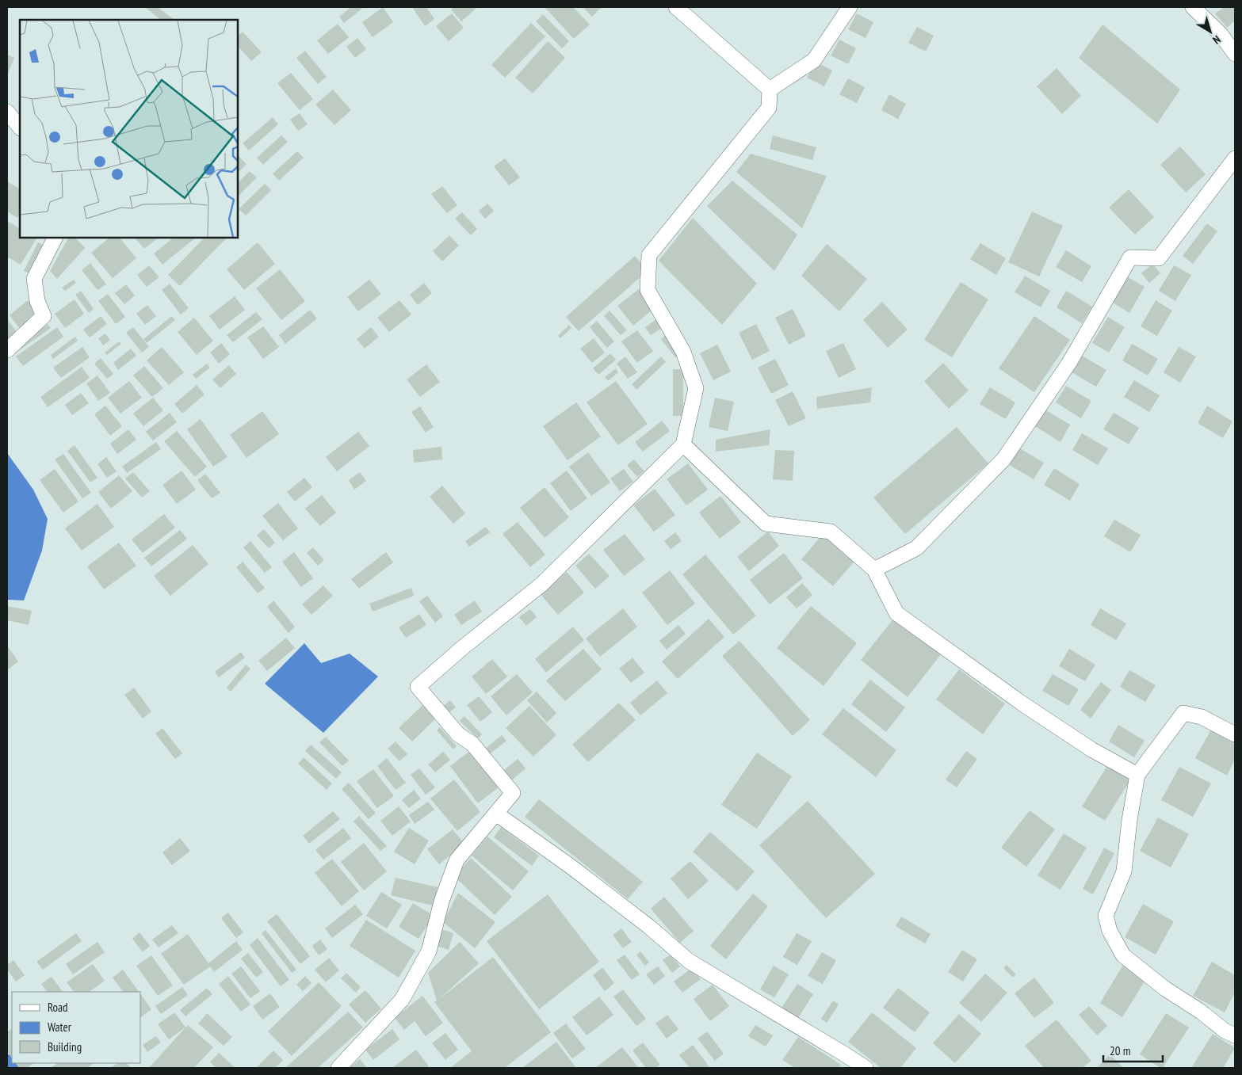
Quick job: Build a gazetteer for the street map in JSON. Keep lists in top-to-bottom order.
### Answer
{
  "legend": ["Road", "Water", "Building"],
  "scale_bar": "20 m",
  "north": "bottom right"
}
